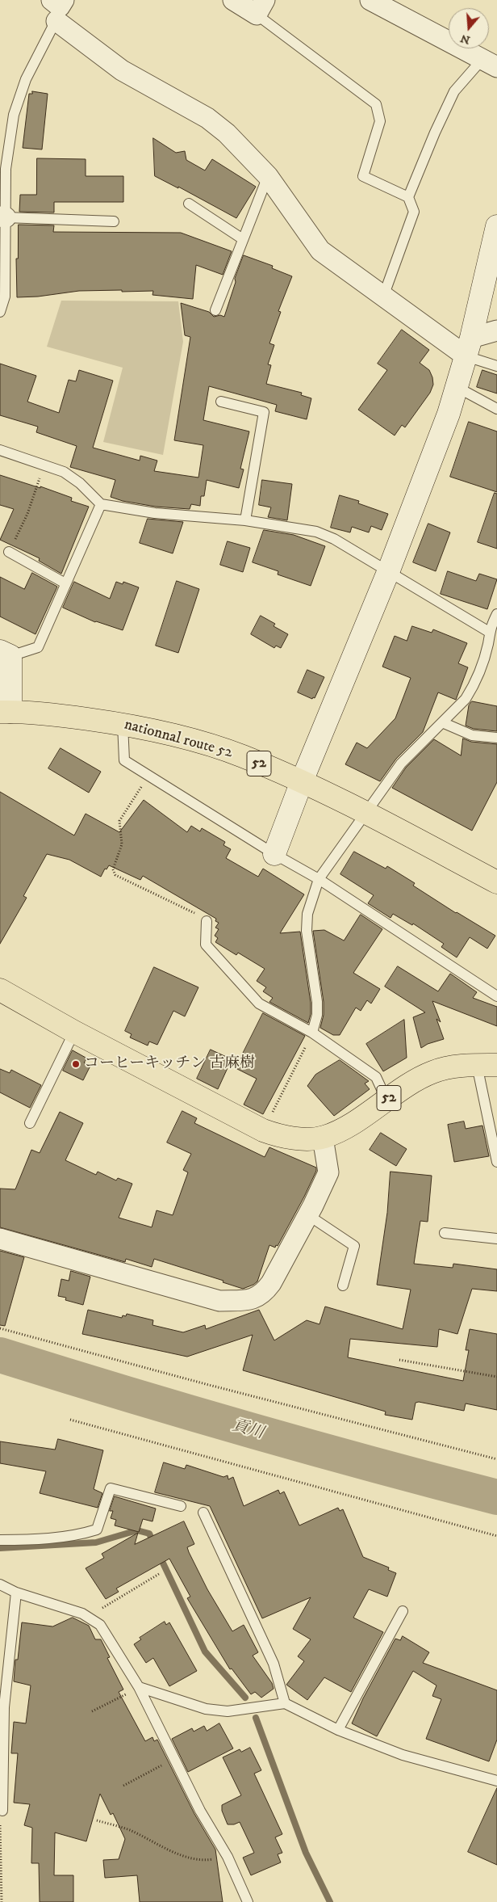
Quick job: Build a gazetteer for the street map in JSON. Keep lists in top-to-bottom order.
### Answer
{
  "streets": {
    "highway": ["nationnal route 52", "52"]
  },
  "water": ["貢川"],
  "places": ["コーヒーキッチン 古麻樹"],
  "north": "bottom"
}
